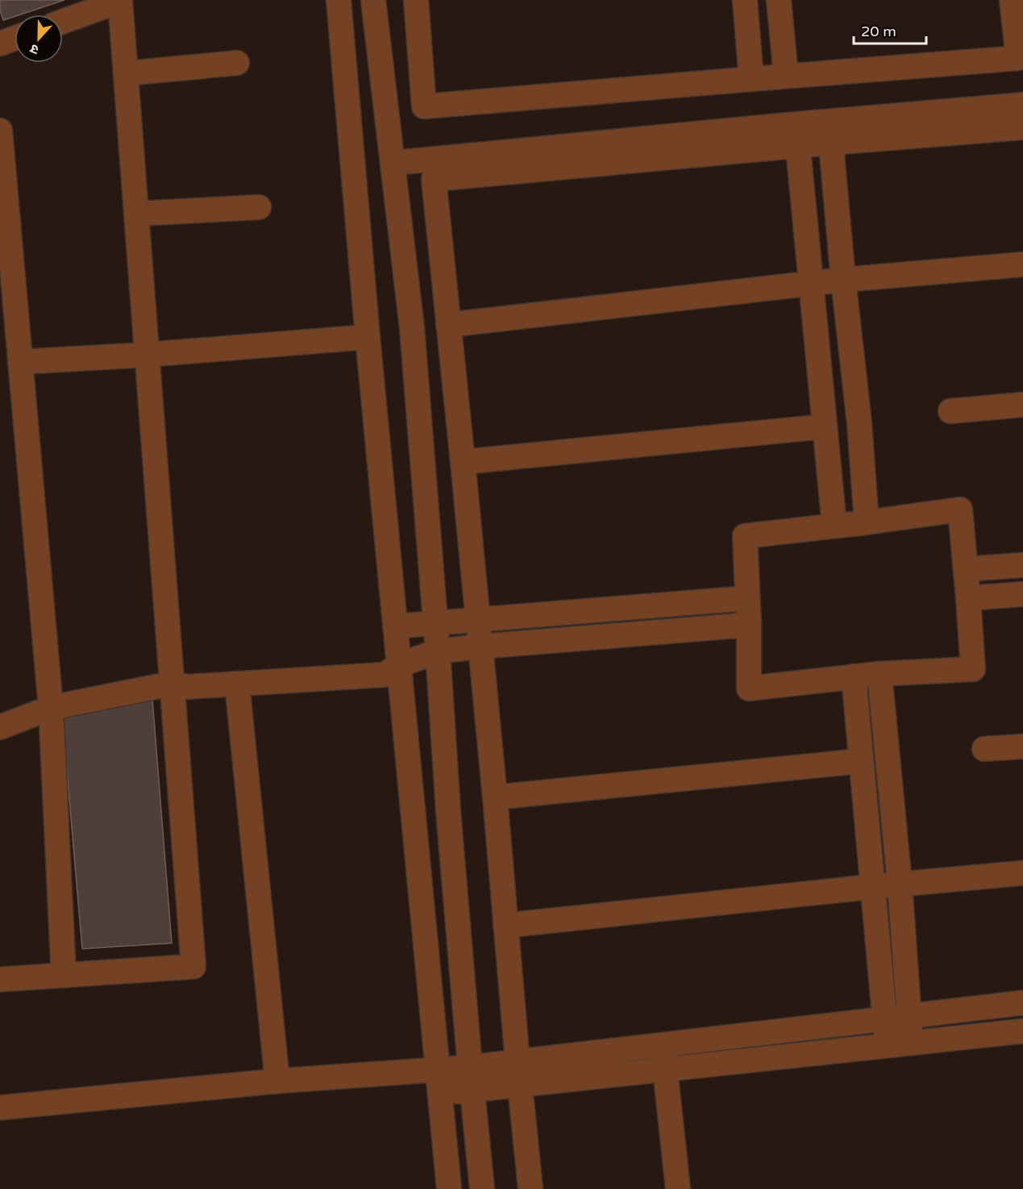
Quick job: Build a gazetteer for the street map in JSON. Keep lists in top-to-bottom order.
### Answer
{
  "scale_bar": "20 m",
  "north": "bottom"
}
